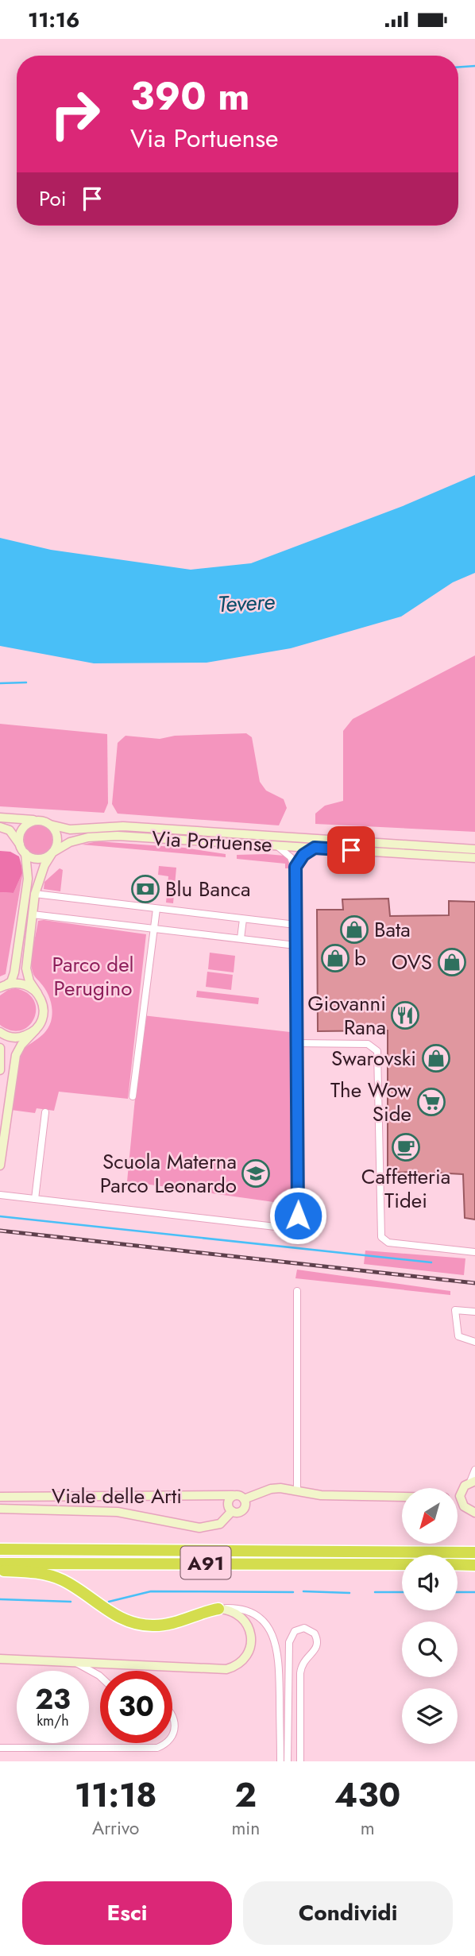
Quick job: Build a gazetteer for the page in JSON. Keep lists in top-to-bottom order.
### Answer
{
  "streets": {
    "highway": ["A91"],
    "street": ["Via Portuense", "Viale delle Arti"]
  },
  "water": ["Tevere"],
  "parks": ["Parco del Perugino"],
  "places": {
    "bank": ["Blu Banca"],
    "shop": [
      "Bata",
      "b",
      "OVS",
      "Swarovski"
    ],
    "restaurant": ["Giovanni Rana"],
    "supermarket": ["The Wow Side"],
    "cafe": ["Caffetteria Tidei"],
    "school or university": ["Scuola Materna Parco Leonardo"]
  },
  "north": "bottom left",
  "page": {
    "status": "11:16",
    "turn": ["390 m", "Via Portuense"],
    "then": "Poi",
    "speed": "23 km/h",
    "limit": "30",
    "eta": [
      "11:18",
      "Arrivo",
      "2",
      "min",
      "430",
      "m"
    ],
    "buttons": ["Esci", "Condividi"]
  }
}
